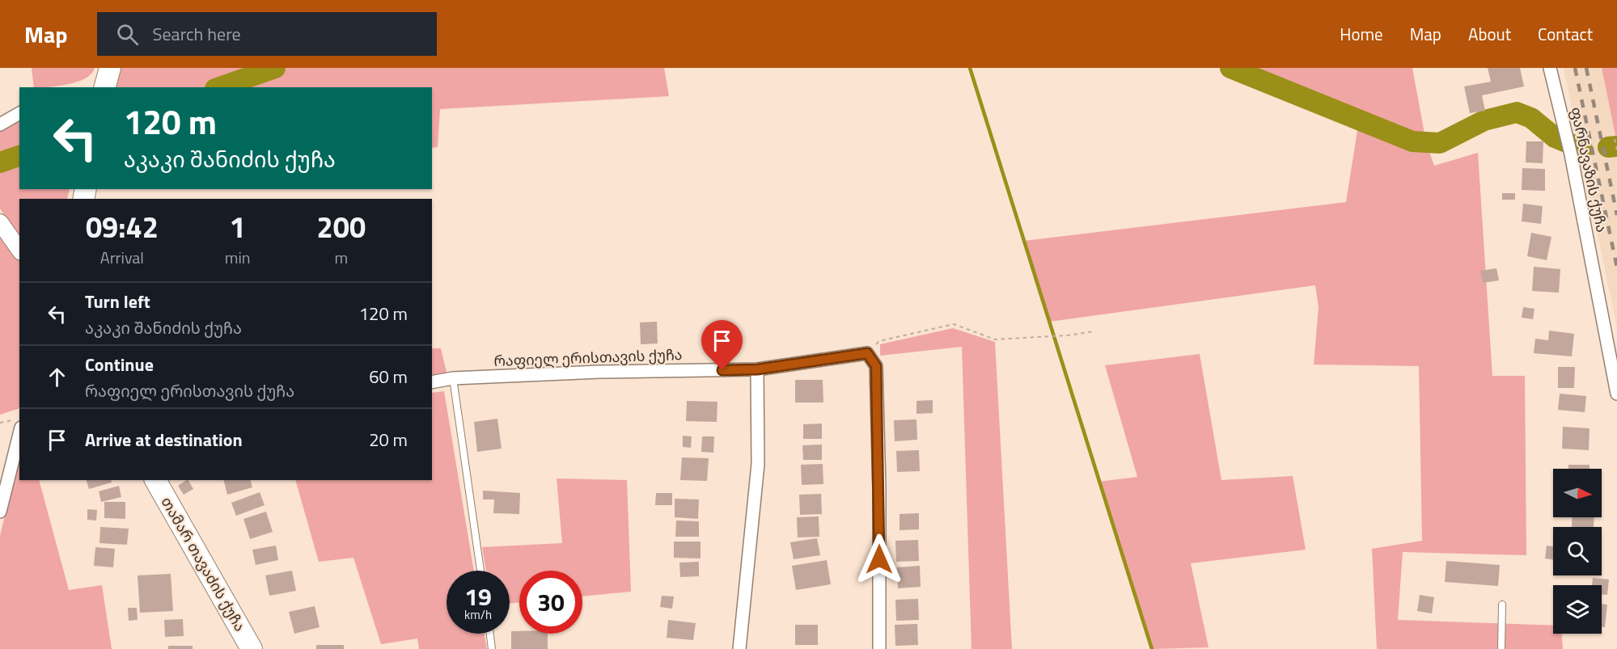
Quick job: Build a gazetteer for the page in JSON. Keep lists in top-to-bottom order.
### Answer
{
  "streets": {
    "highway": ["თამარ თავაძის ქუჩა"],
    "street": ["ფარნავაზის ქუჩა", "რაფიელ ერისთავის ქუჩა"]
  },
  "north": "right",
  "page": {
    "header": "Map",
    "search": "Search here",
    "nav": [
      "Home",
      "Map",
      "About",
      "Contact"
    ],
    "turn": ["120 m", "აკაკი შანიძის ქუჩა"],
    "eta": [
      "09:42",
      "Arrival",
      "1",
      "min",
      "200",
      "m"
    ],
    "list": [
      {
        "name": "Turn left",
        "note": "აკაკი შანიძის ქუჩა",
        "value": "120 m"
      },
      {
        "name": "Continue",
        "note": "რაფიელ ერისთავის ქუჩა",
        "value": "60 m"
      },
      {
        "name": "Arrive at destination",
        "value": "20 m"
      }
    ],
    "speed": "19 km/h",
    "limit": "30"
  }
}
